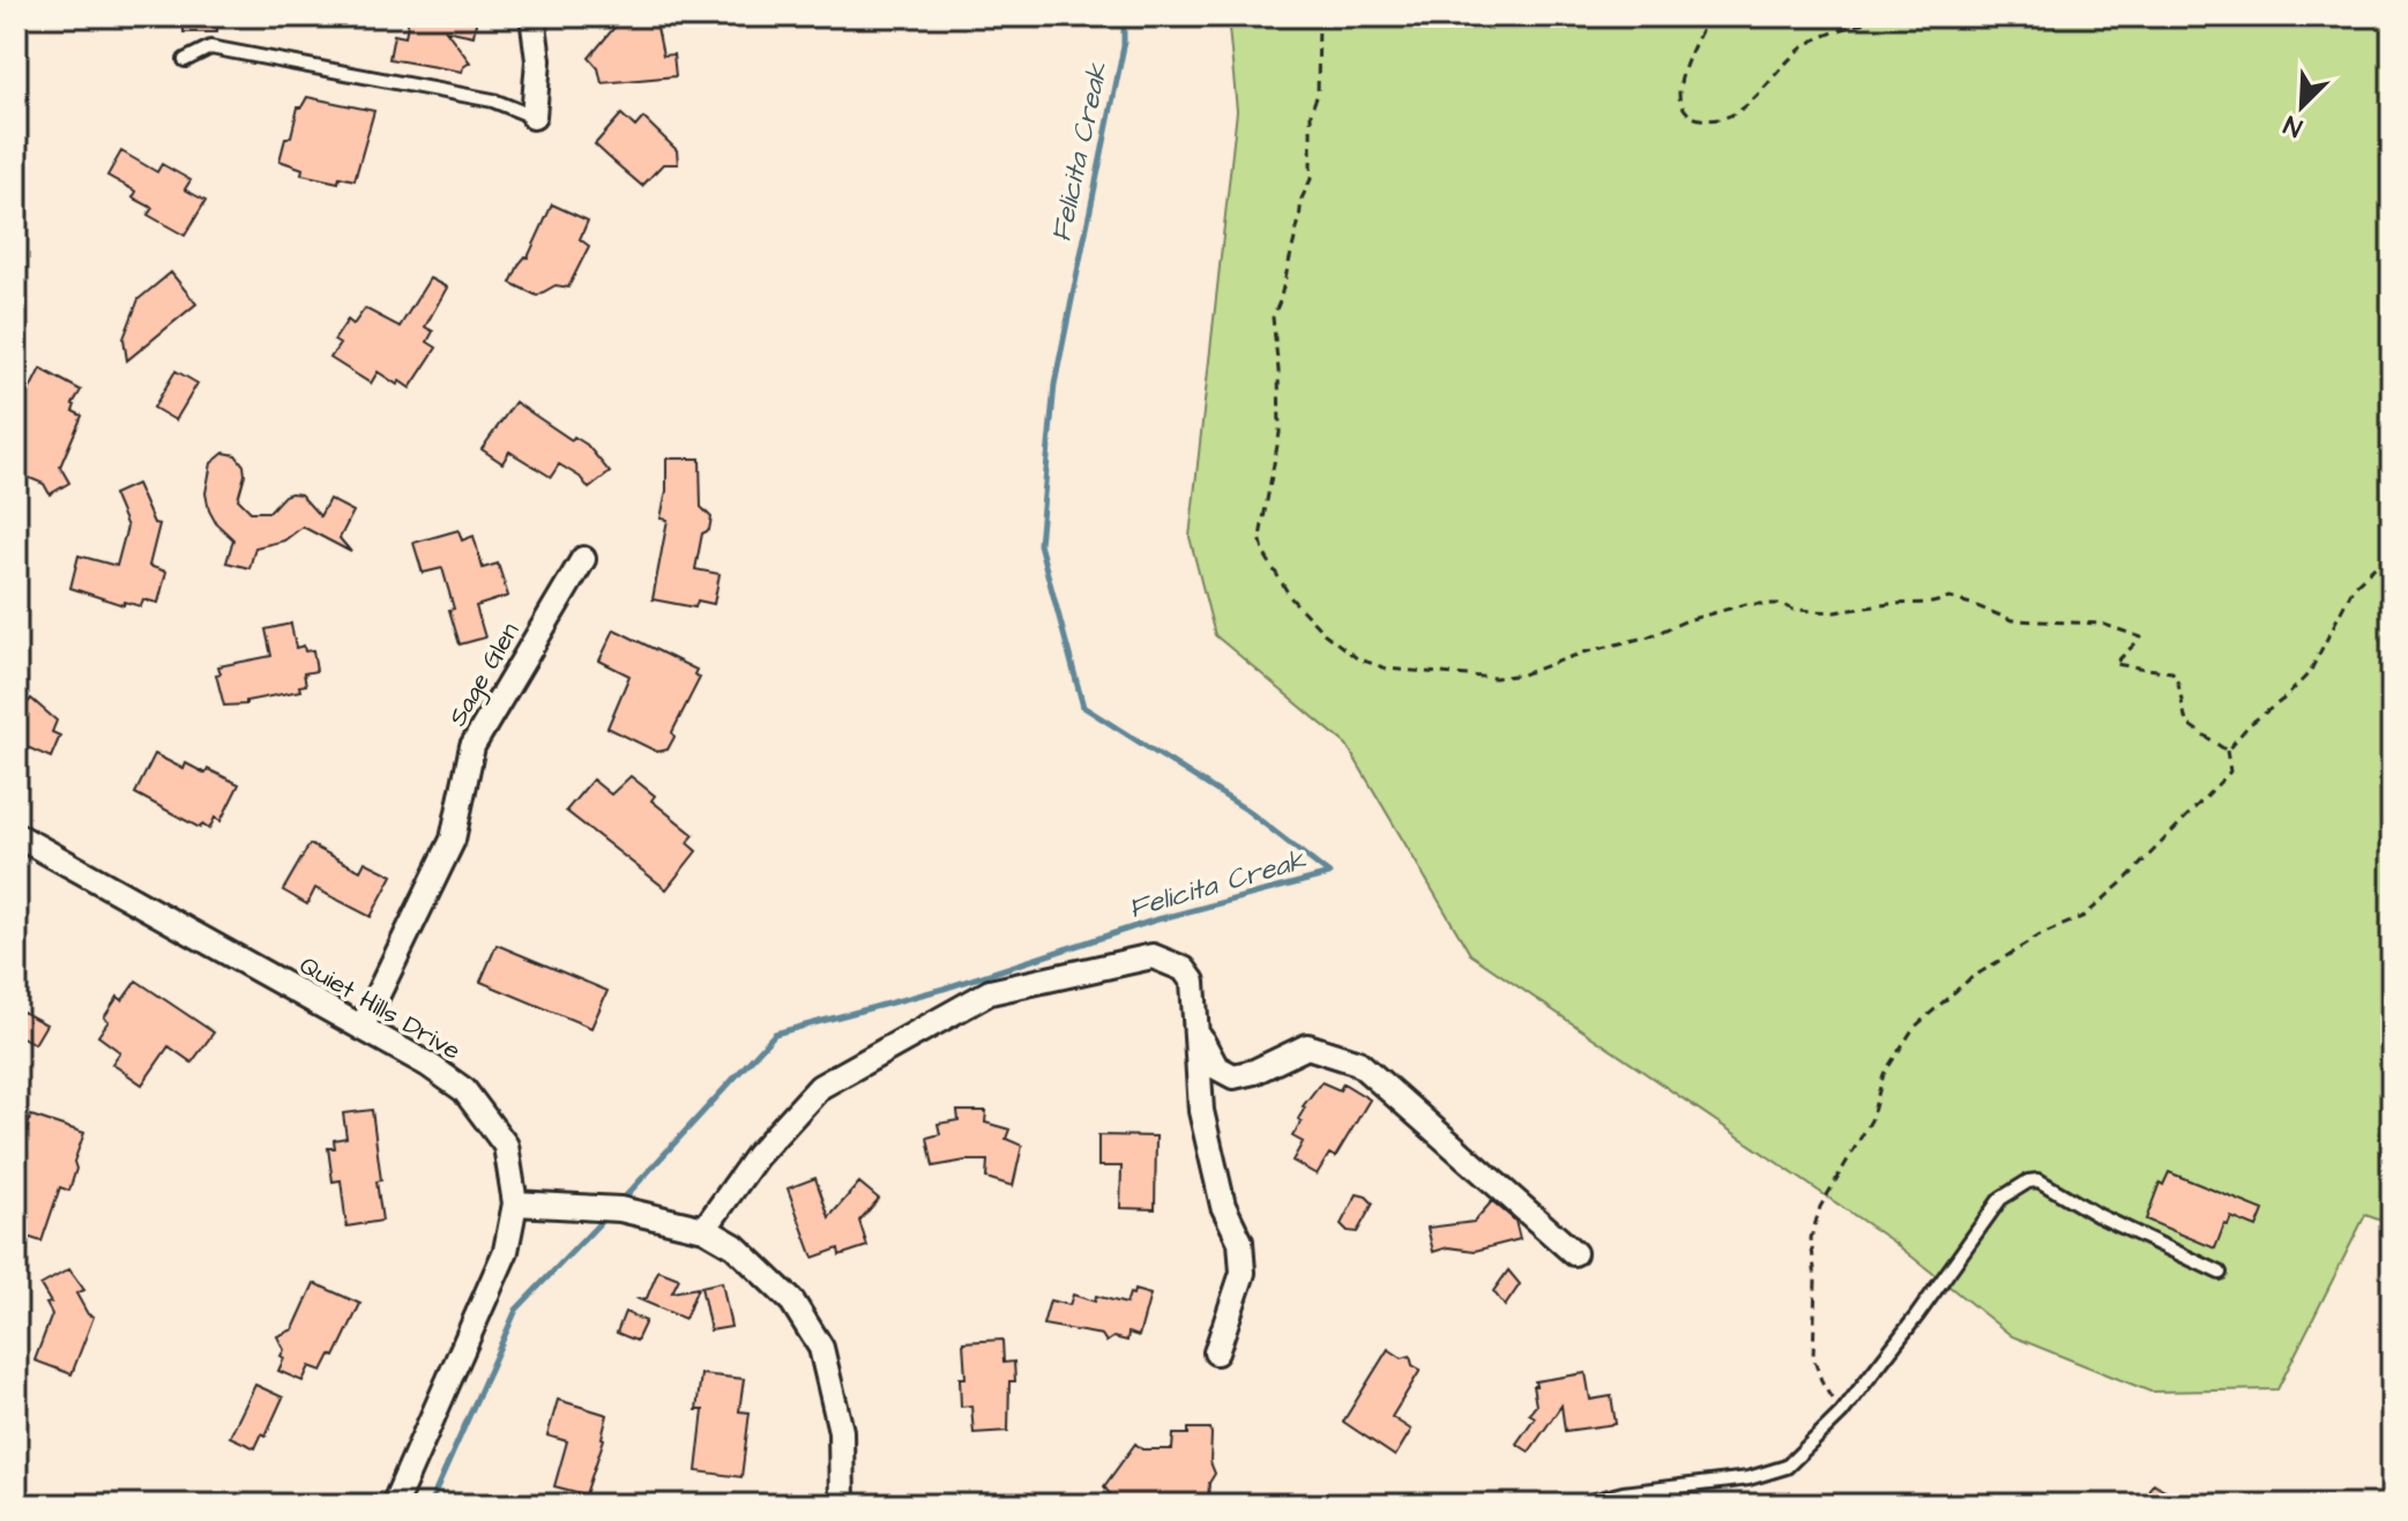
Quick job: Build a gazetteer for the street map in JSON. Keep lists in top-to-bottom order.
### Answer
{
  "streets": {
    "street": ["Sage Glen", "Quiet Hills Drive"]
  },
  "crossings": [
    ["Sage Glen", "Quiet Hills Drive"]
  ],
  "water": ["Felicita Creak"],
  "north": "bottom left"
}
